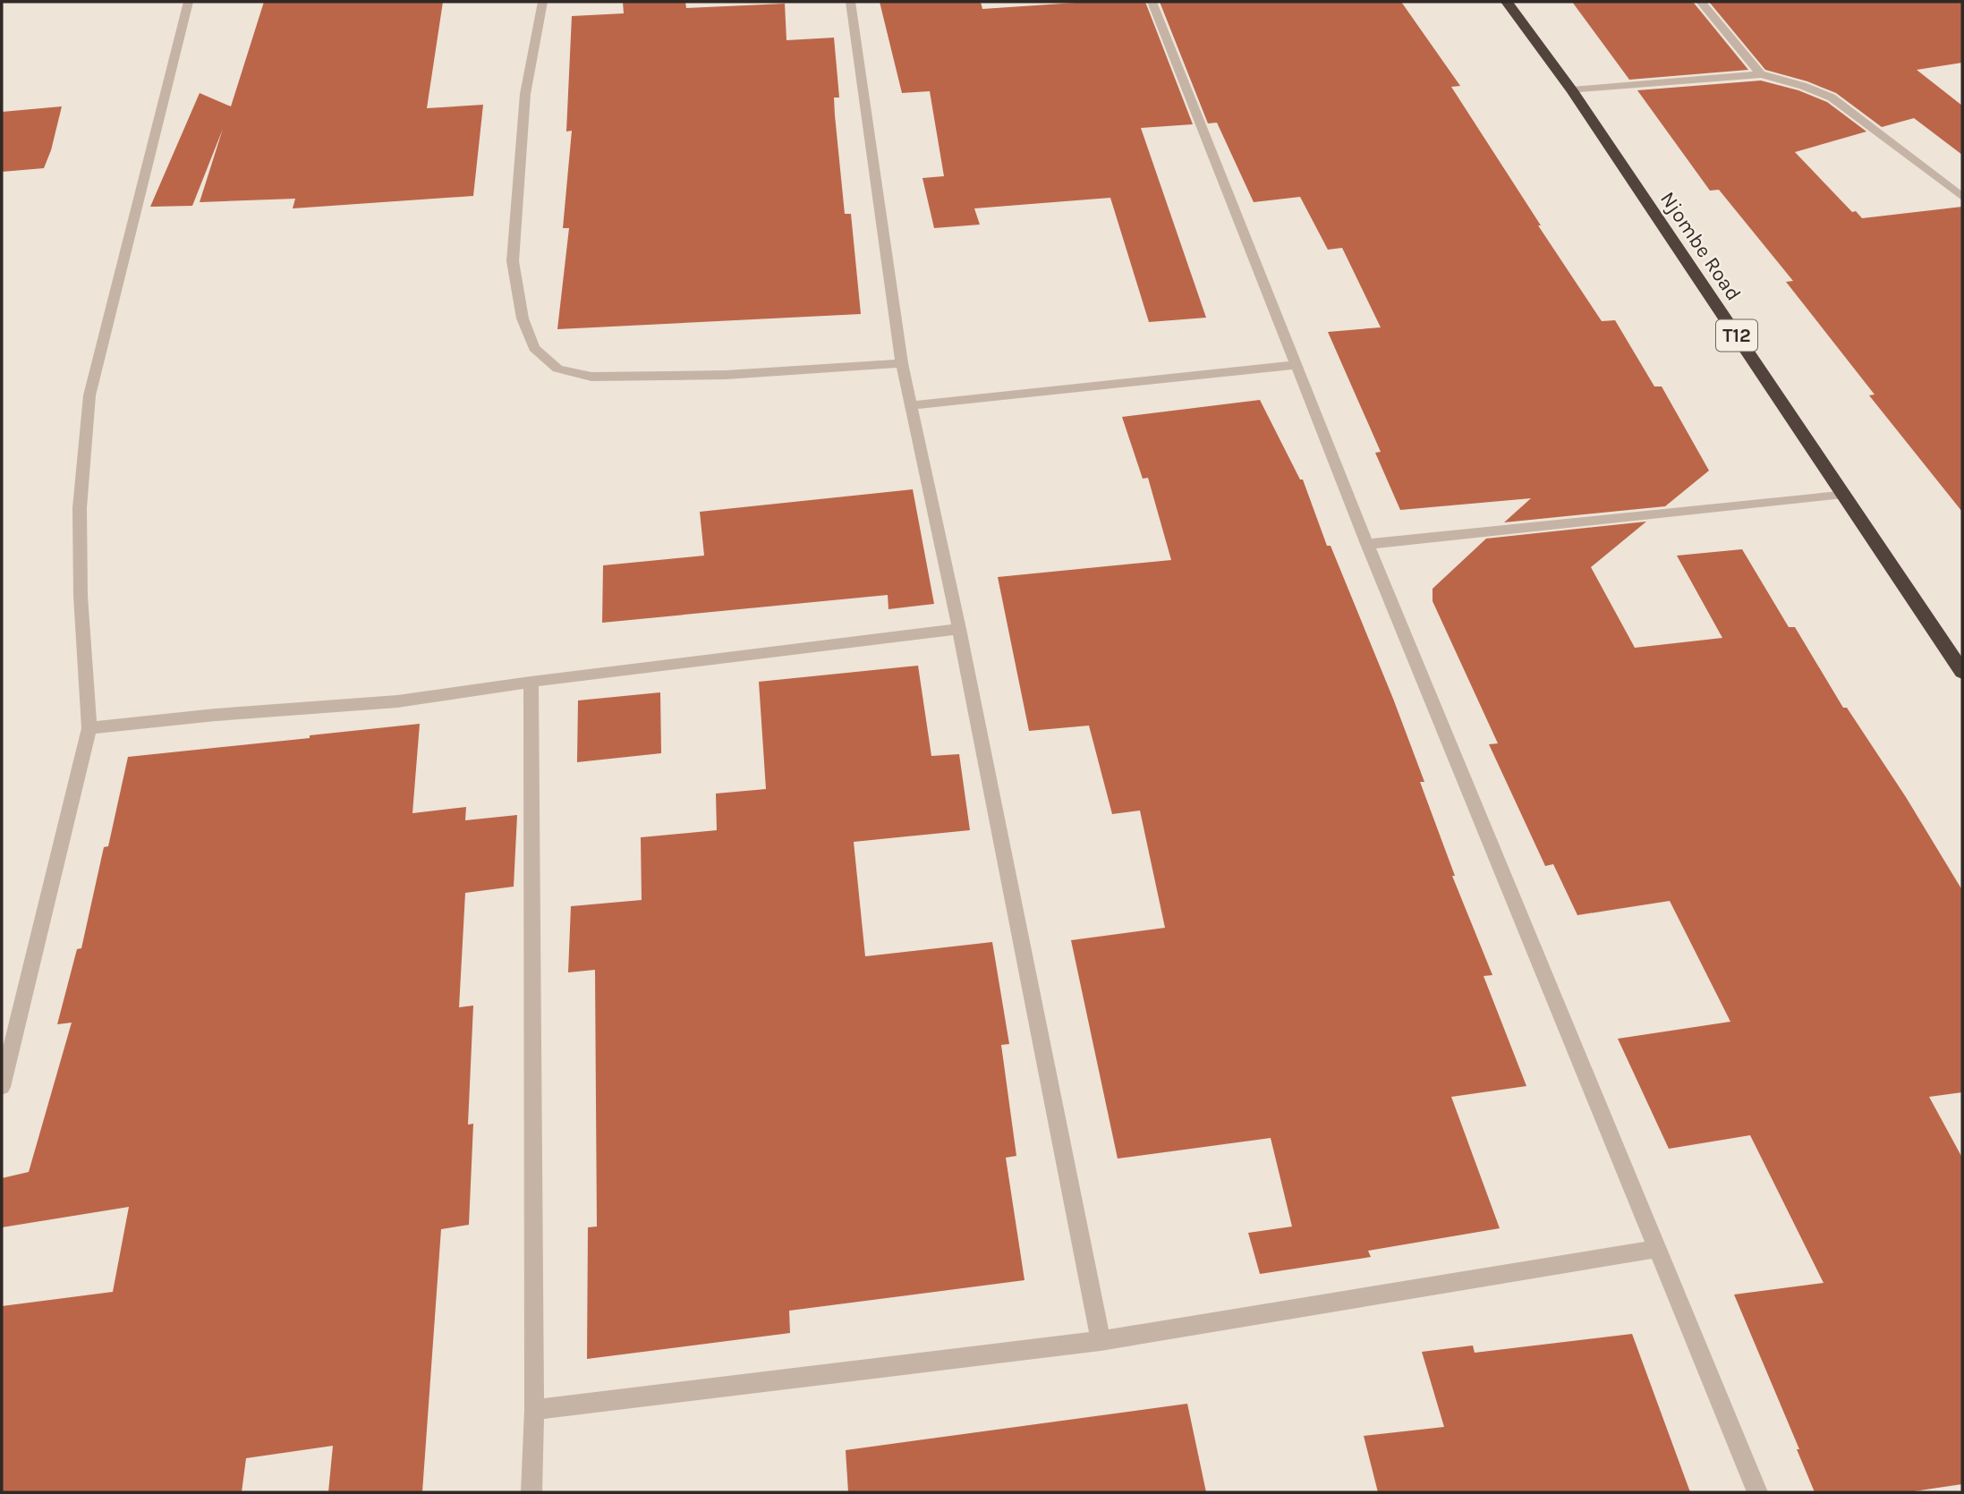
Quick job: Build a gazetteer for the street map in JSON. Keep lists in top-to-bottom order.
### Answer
{
  "streets": {
    "highway": ["Njombe Road", "T12"]
  }
}
